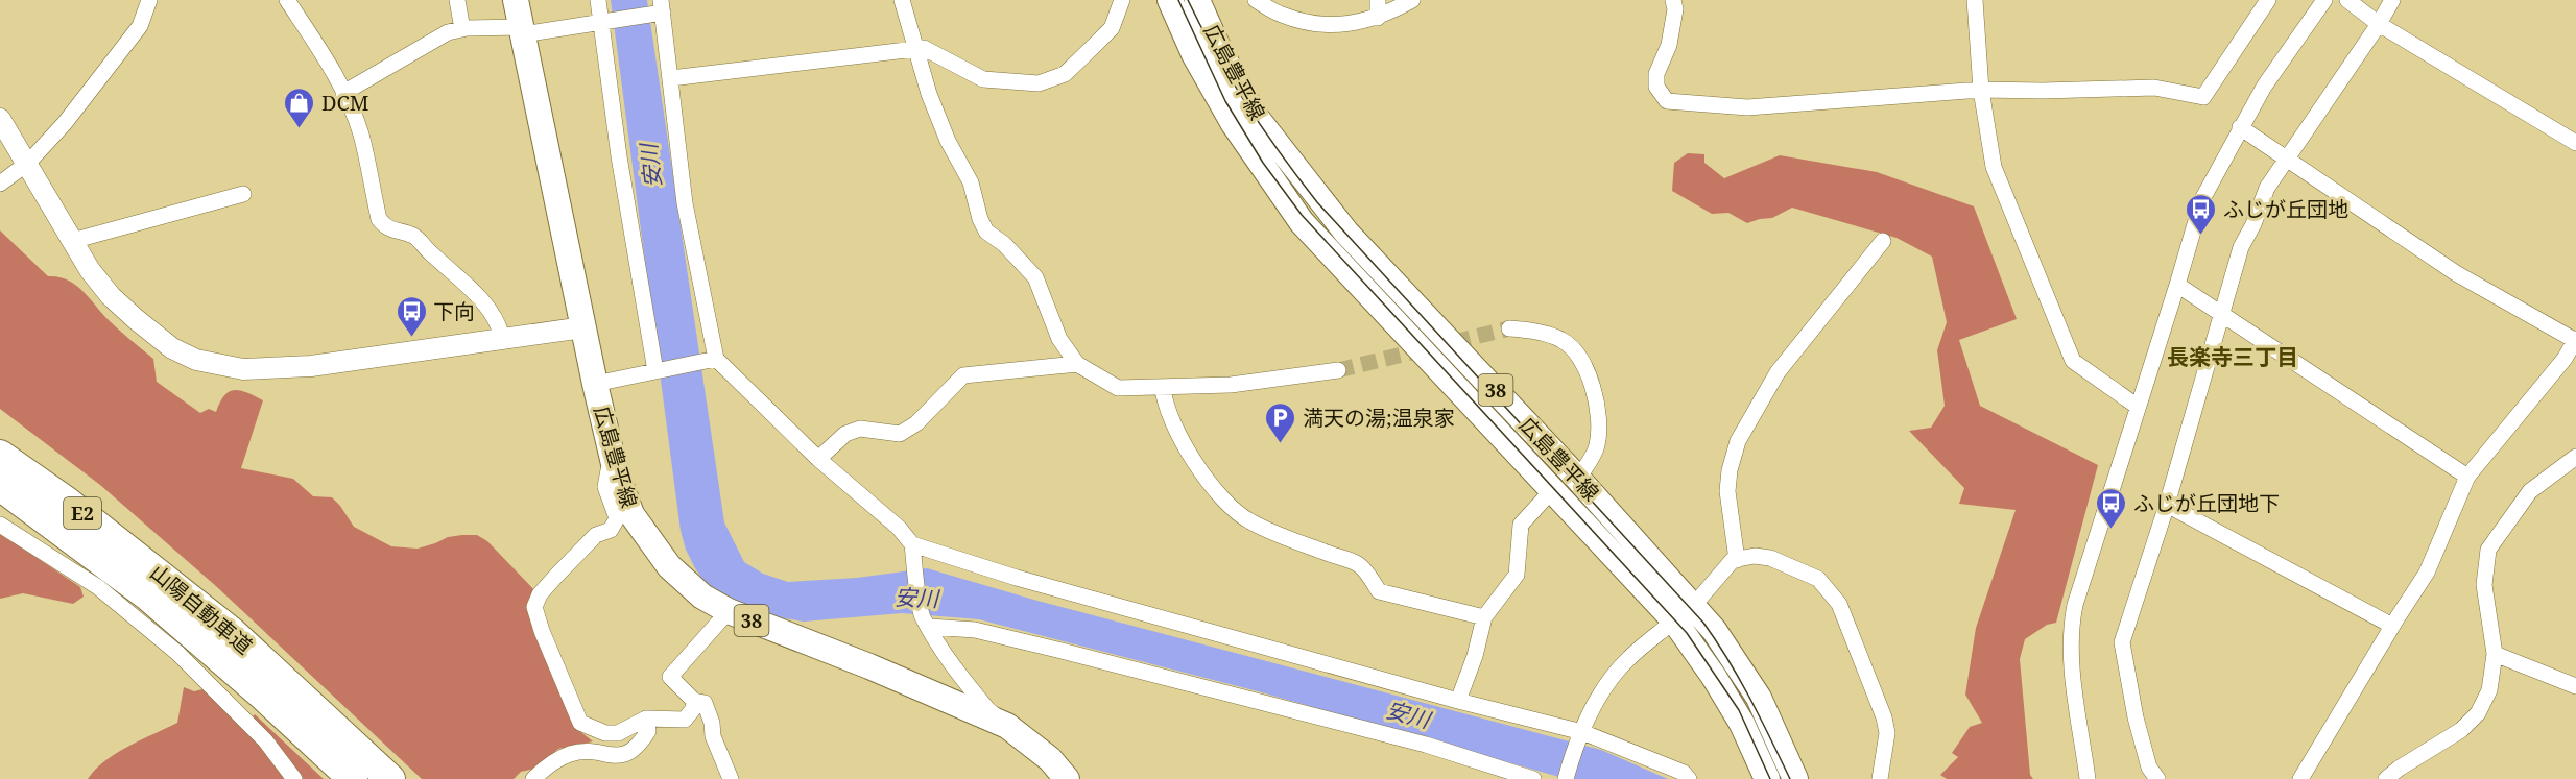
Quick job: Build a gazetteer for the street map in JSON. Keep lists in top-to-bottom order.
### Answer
{
  "streets": {
    "highway": ["E2", "山陽自動車道"],
    "main road": ["広島豊平線", "38"]
  },
  "districts": ["長楽寺三丁目"],
  "water": ["安川"],
  "places": {
    "shop": ["DCM"],
    "bus stop": ["ふじが丘団地", "下向", "ふじが丘団地下"],
    "parking": ["満天の湯;温泉家"]
  }
}
